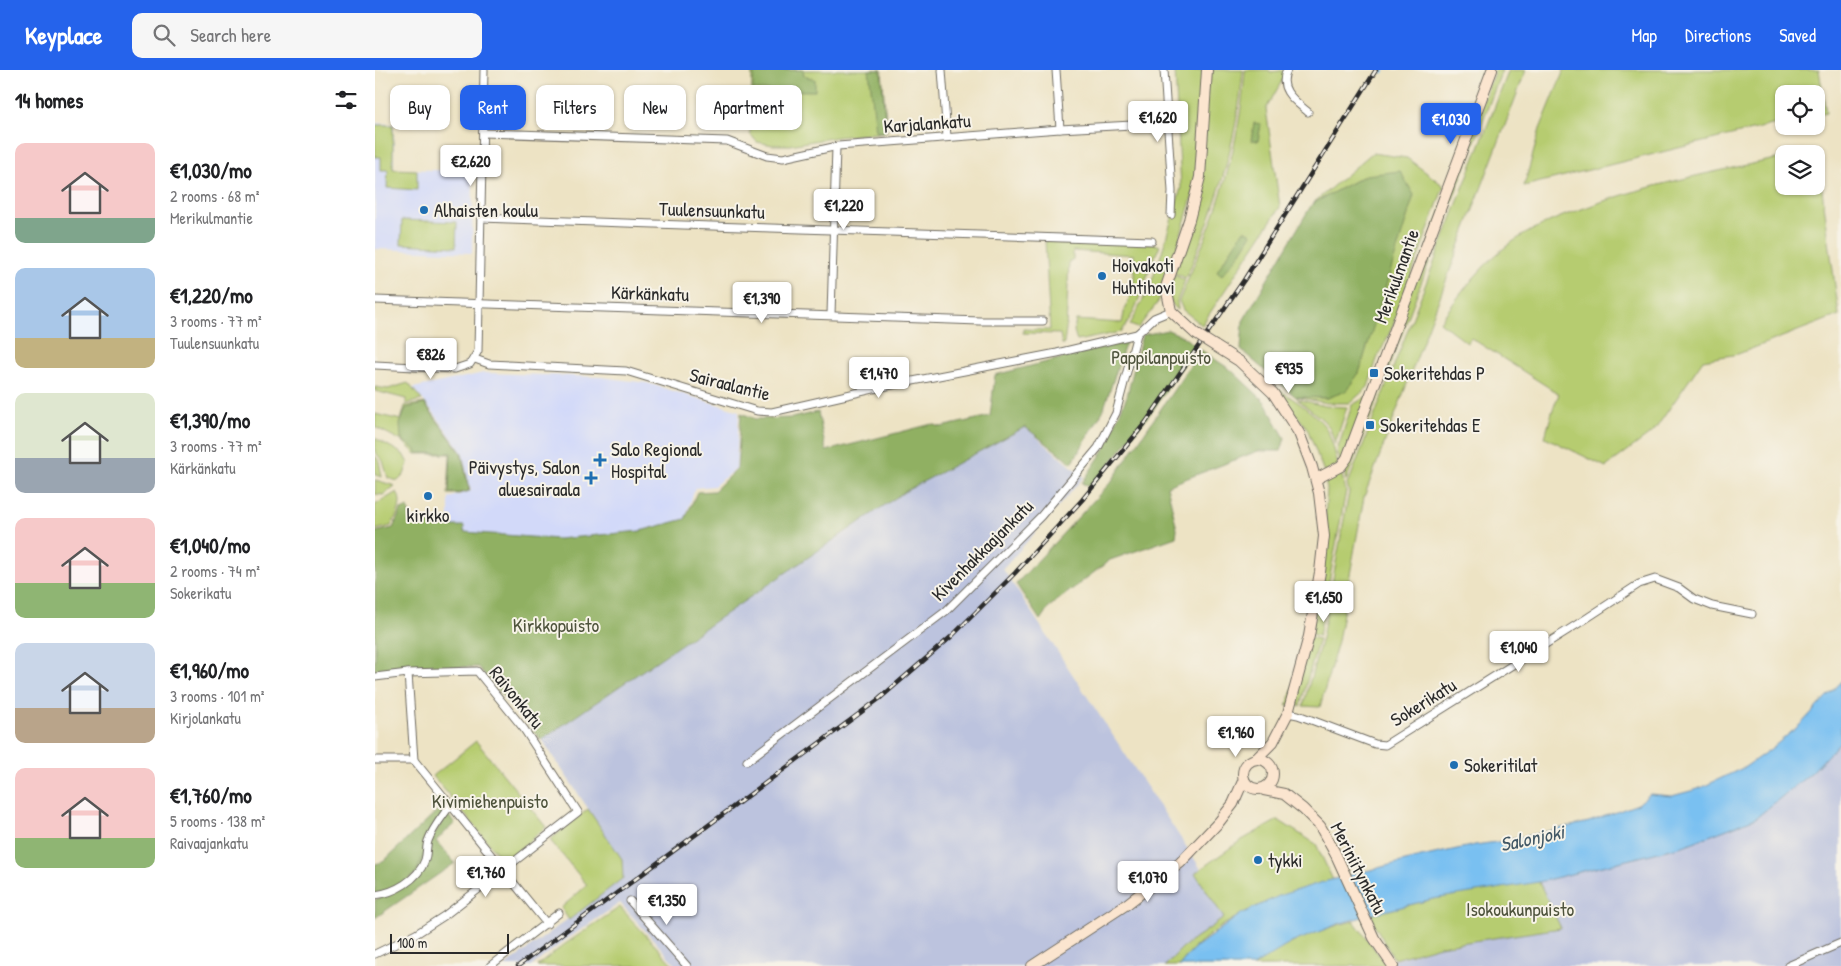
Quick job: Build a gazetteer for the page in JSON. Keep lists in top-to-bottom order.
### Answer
{
  "streets": {
    "main road": ["Merikulmantie", "Meriniitynkatu"],
    "street": [
      "Karjalankatu",
      "Tuulensuunkatu",
      "Kärkänkatu",
      "Sairaalantie",
      "Kivenhakkaajankatu",
      "Raivonkatu",
      "Sokerikatu"
    ]
  },
  "crossings": [
    ["Sairaalantie", "Kivenhakkaajankatu"]
  ],
  "water": ["Salonjoki"],
  "parks": [
    "Pappilanpuisto",
    "Kirkkopuisto",
    "Kivimiehenpuisto",
    "Isokoukunpuisto"
  ],
  "places": {
    "other": [
      "Alhaisten koulu",
      "Hoivakoti Huhtihovi",
      "kirkko",
      "Sokeritilat",
      "tykki"
    ],
    "transit": ["Sokeritehdas P", "Sokeritehdas E"],
    "health": ["Salo Regional Hospital", "Päivystys, Salon aluesairaala"]
  },
  "scale_bar": "100 m",
  "page": {
    "header": "Keyplace",
    "search": "Search here",
    "nav": ["Map", "Directions", "Saved"],
    "heading": "14 homes",
    "chip": [
      "Buy",
      "Rent",
      "Filters",
      "New",
      "Apartment"
    ],
    "price": [
      "€1,620",
      "€1,030",
      "€2,620",
      "€1,220",
      "€1,390",
      "€826",
      "€935",
      "€1,470",
      "€1,650",
      "€1,040",
      "€1,960",
      "€1,760",
      "€1,070",
      "€1,350"
    ],
    "list": [
      {
        "name": "€1,030/mo",
        "note": "2 rooms · 68 m² · Merikulmantie"
      },
      {
        "name": "€1,220/mo",
        "note": "3 rooms · 77 m² · Tuulensuunkatu"
      },
      {
        "name": "€1,390/mo",
        "note": "3 rooms · 77 m² · Kärkänkatu"
      },
      {
        "name": "€1,040/mo",
        "note": "2 rooms · 74 m² · Sokerikatu"
      },
      {
        "name": "€1,960/mo",
        "note": "3 rooms · 101 m² · Kirjolankatu"
      },
      {
        "name": "€1,760/mo",
        "note": "5 rooms · 138 m² · Raivaajankatu"
      }
    ],
    "scale": "100 m"
  }
}
